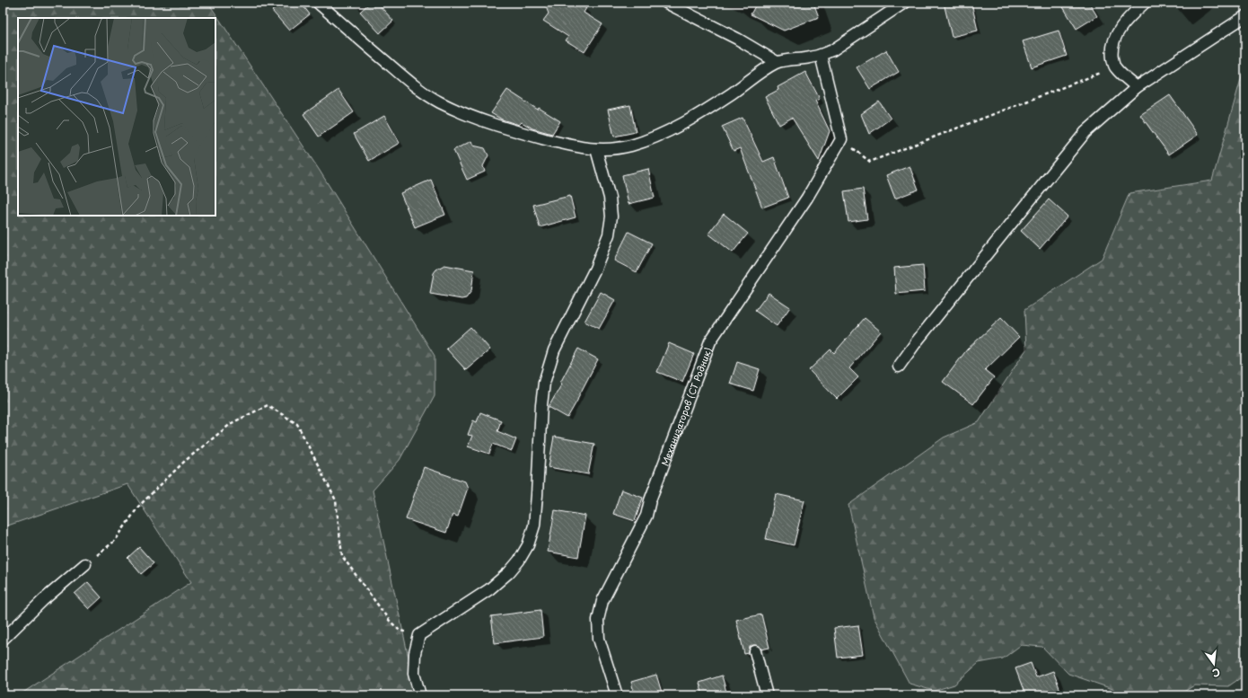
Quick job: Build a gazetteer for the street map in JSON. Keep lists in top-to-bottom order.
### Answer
{
  "streets": {
    "lane": ["Механизаторов (СТ Родник)"]
  },
  "north": "bottom"
}
